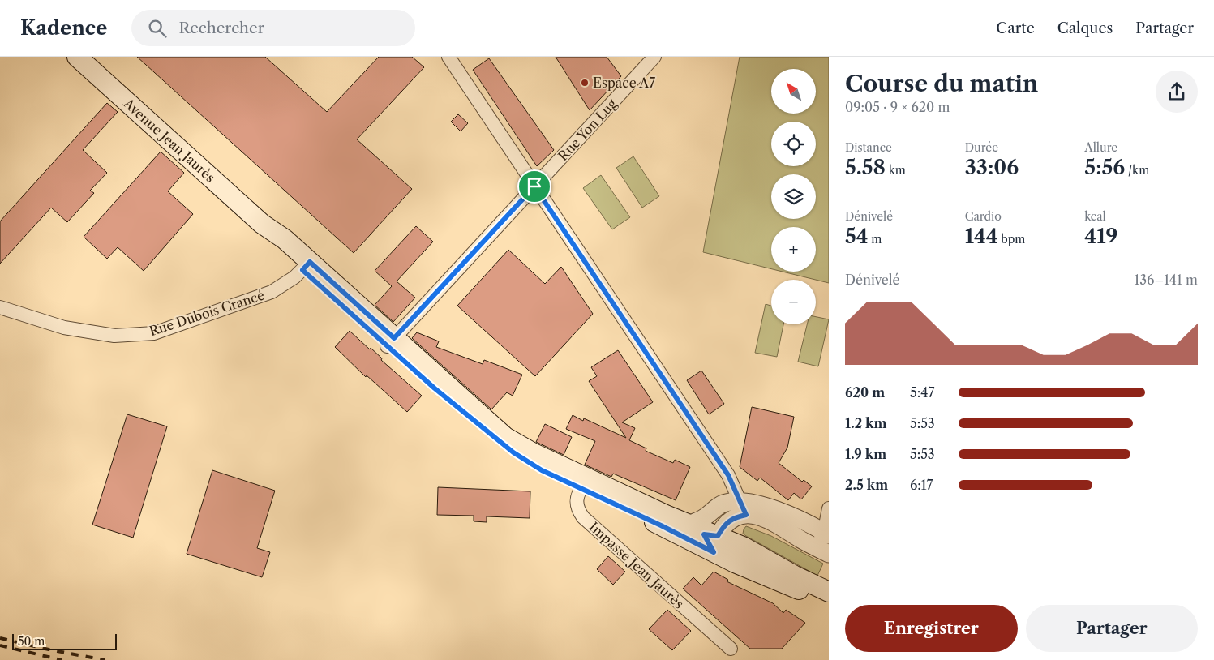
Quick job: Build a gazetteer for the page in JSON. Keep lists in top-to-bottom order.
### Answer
{
  "streets": {
    "main road": ["Avenue Jean Jaurès"],
    "street": ["Rue Yon Lug", "Rue Dubois Crancé", "Impasse Jean Jaurès"]
  },
  "crossings": [
    ["Rue Yon Lug", "Avenue Jean Jaurès"],
    ["Avenue Jean Jaurès", "Rue Dubois Crancé"],
    ["Avenue Jean Jaurès", "Impasse Jean Jaurès"]
  ],
  "places": ["Espace A7"],
  "scale_bar": "50 m",
  "north": "top left",
  "page": {
    "header": "Kadence",
    "search": "Rechercher",
    "nav": ["Carte", "Calques", "Partager"],
    "heading": ["Course du matin", "09:05 · 9 × 620 m"],
    "map_buttons": ["+", "−"],
    "stats": [
      ["Distance", "5.58 km"],
      ["Durée", "33:06"],
      ["Allure", "5:56 /km"],
      ["Dénivelé", "54 m"],
      ["Cardio", "144 bpm"],
      ["kcal", "419"]
    ],
    "chart": ["Dénivelé", "136–141 m"],
    "list": [
      {
        "name": "620 m",
        "note": "5:47"
      },
      {
        "name": "1.2 km",
        "note": "5:53"
      },
      {
        "name": "1.9 km",
        "note": "5:53"
      },
      {
        "name": "2.5 km",
        "note": "6:17"
      }
    ],
    "buttons": ["Enregistrer", "Partager"],
    "scale": "50 m"
  }
}
